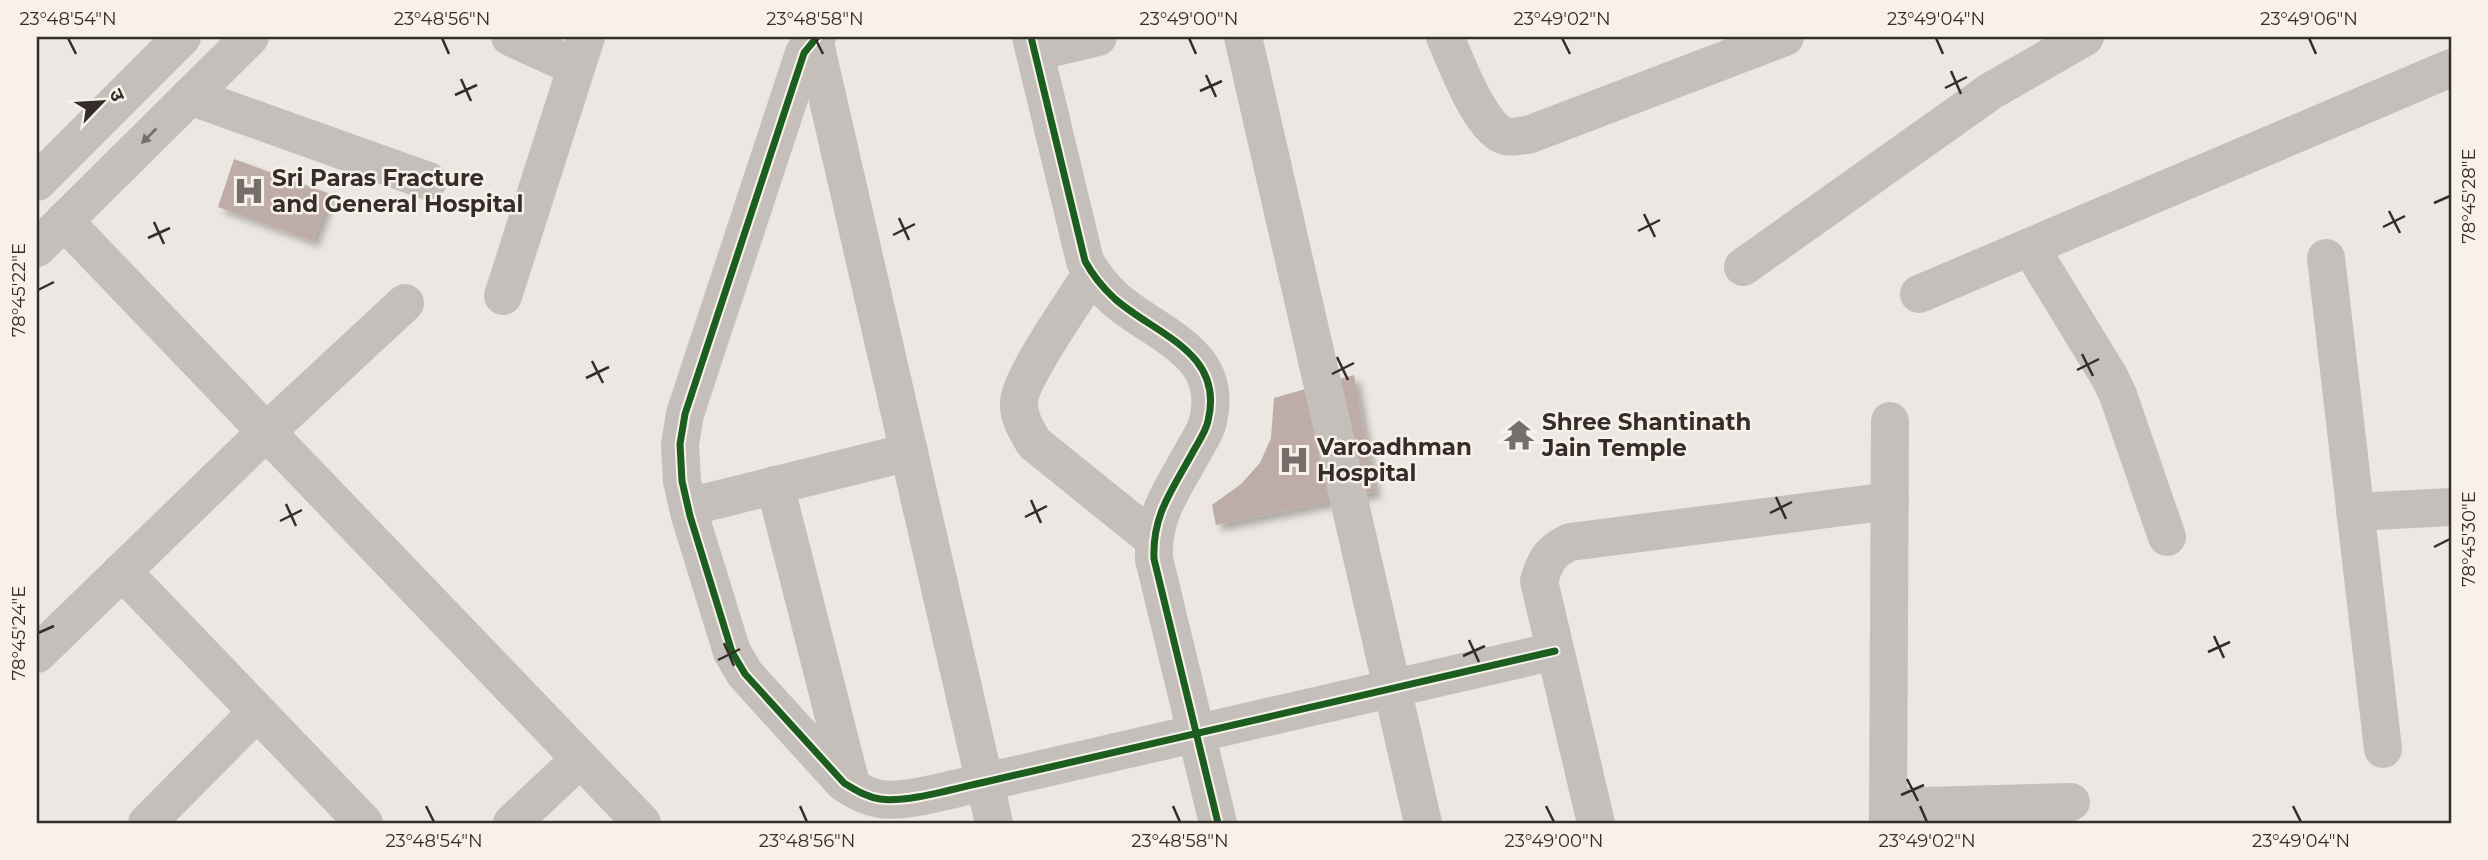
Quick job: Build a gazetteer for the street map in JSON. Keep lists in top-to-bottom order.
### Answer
{
  "places": {
    "hospital": ["Sri Paras Fracture and General Hospital", "Varoadhman Hospital"],
    "temple": ["Shree Shantinath Jain Temple"]
  },
  "north": "top right",
  "coordinates": [
    "23°48'54\"N",
    "23°48'56\"N",
    "23°48'58\"N",
    "23°49'00\"N",
    "23°49'02\"N",
    "23°49'04\"N",
    "23°49'06\"N",
    "78°45'28\"E",
    "78°45'22\"E",
    "78°45'30\"E",
    "78°45'24\"E"
  ]
}
